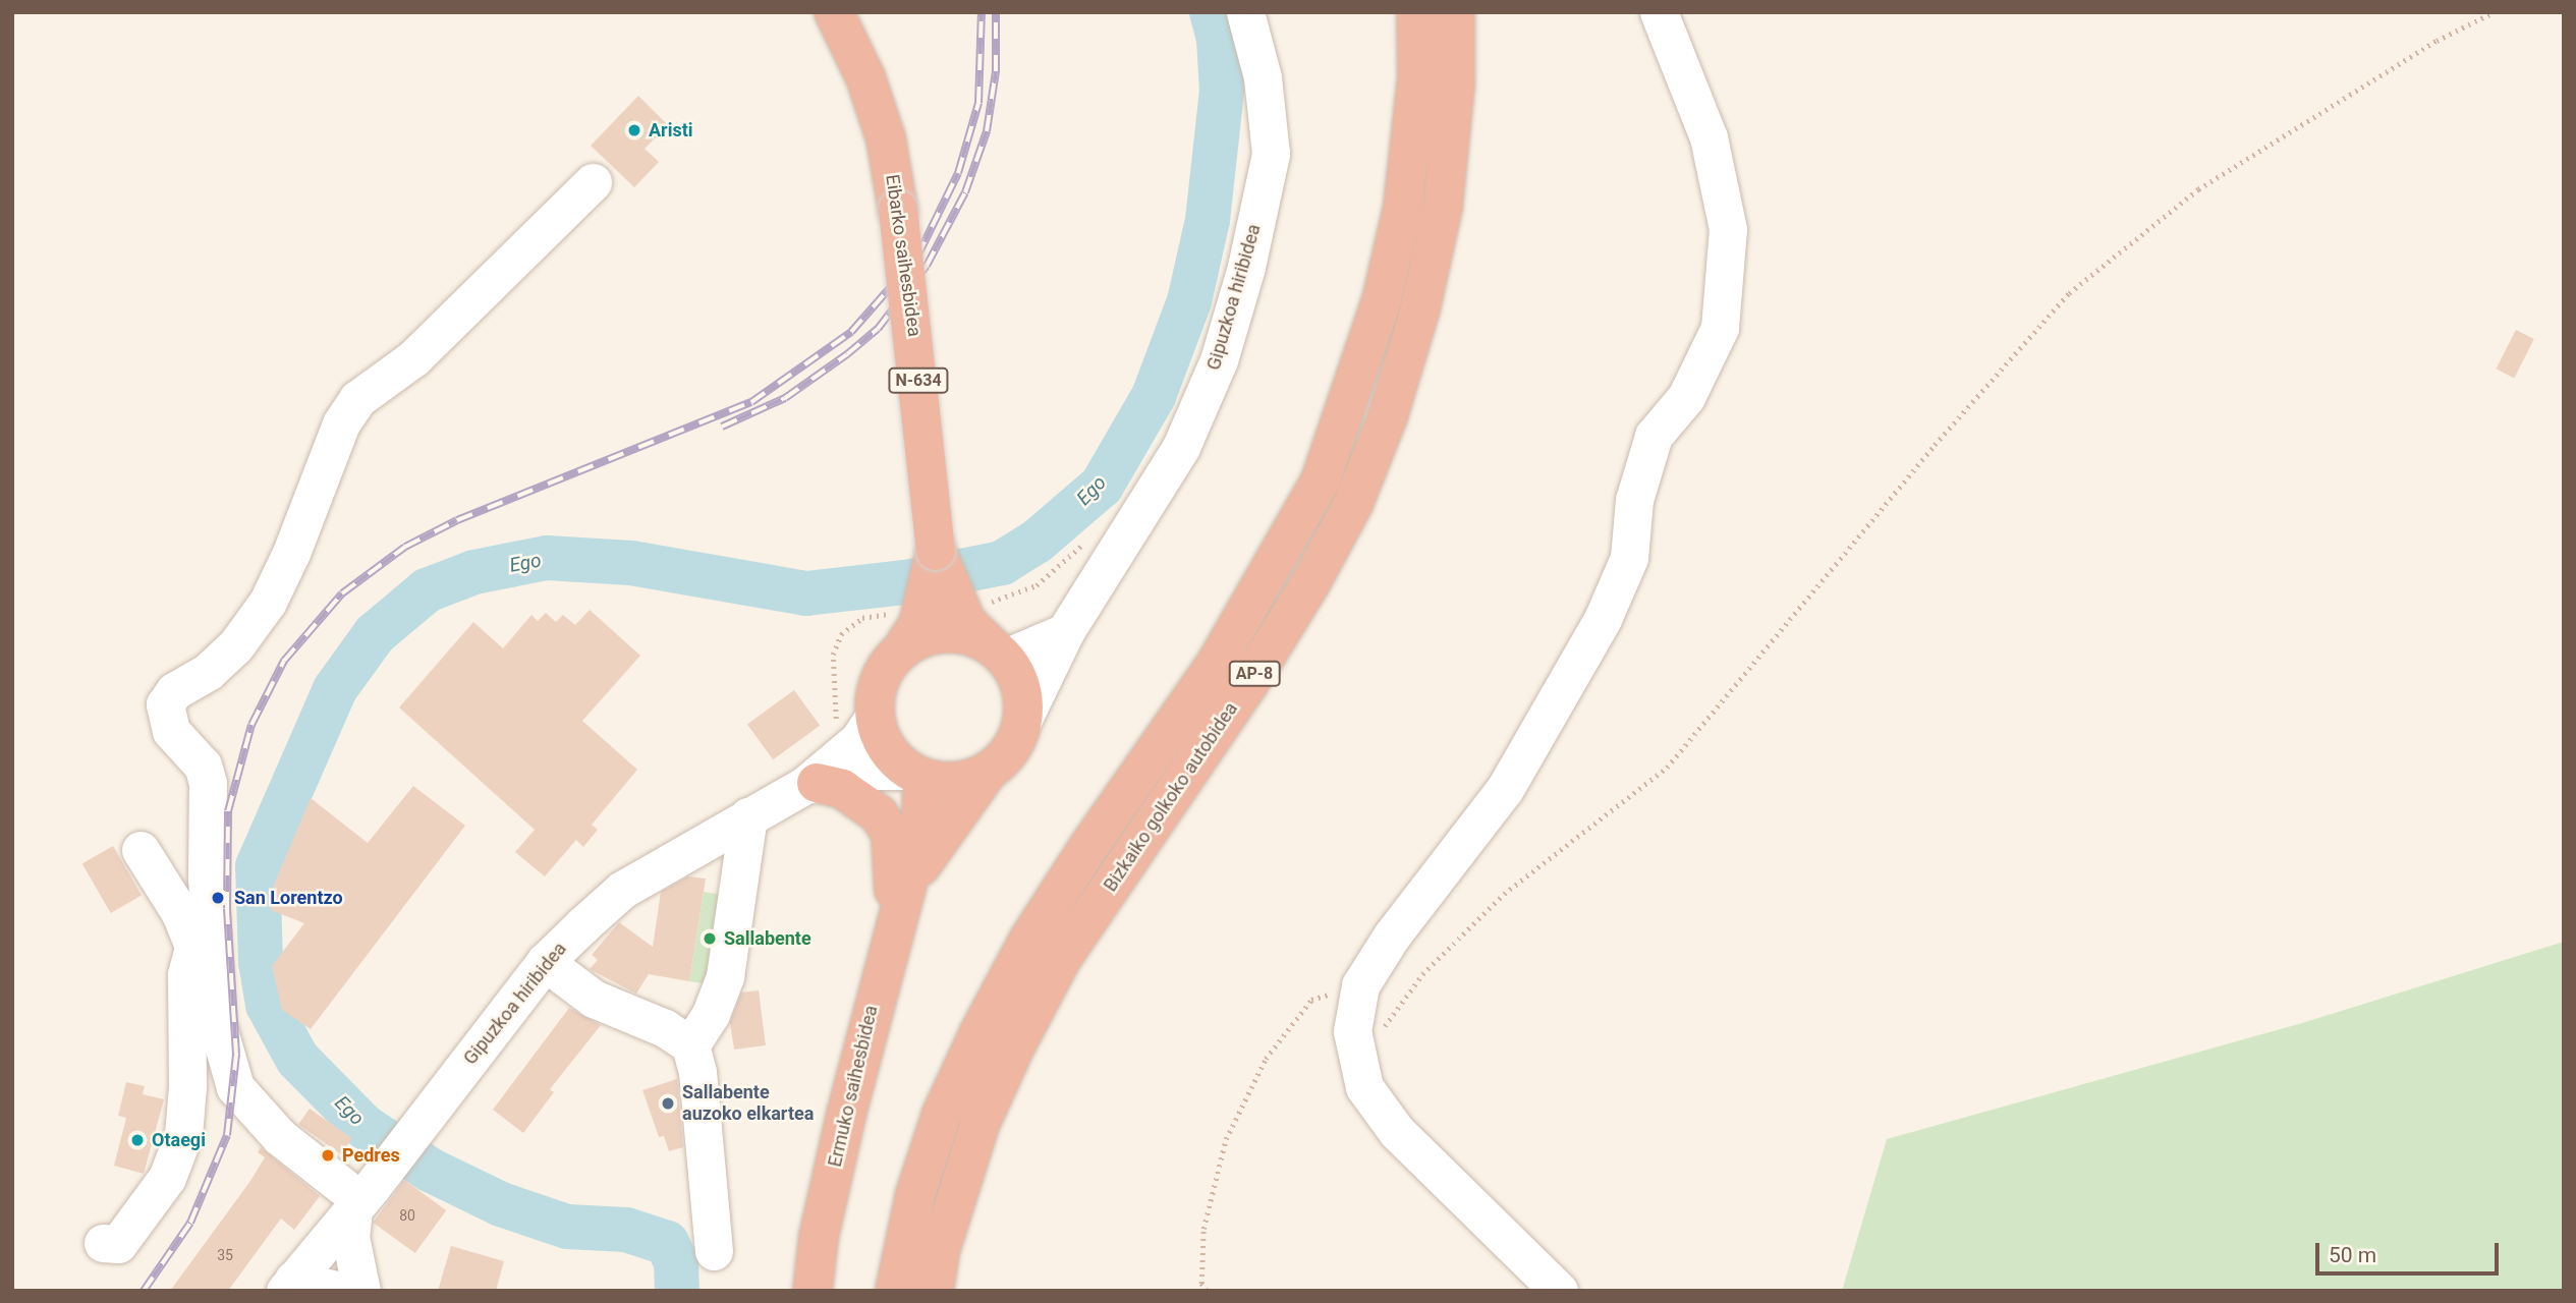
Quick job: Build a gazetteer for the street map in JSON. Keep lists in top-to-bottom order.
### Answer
{
  "streets": {
    "highway": [
      "Eibarko saihesbidea",
      "N-634",
      "AP-8",
      "Bizkaiko golkoko autobidea",
      "Ermuko saihesbidea"
    ],
    "street": ["Gipuzkoa hiribidea"]
  },
  "crossings": [
    ["Eibarko saihesbidea", "Gipuzkoa hiribidea"]
  ],
  "water": ["Ego"],
  "places": [
    "Aristi",
    "San Lorentzo",
    "Sallabente",
    "Sallabente auzoko elkartea",
    "Otaegi",
    "Pedres"
  ],
  "house_numbers": ["80", "35"],
  "scale_bar": "50 m"
}
